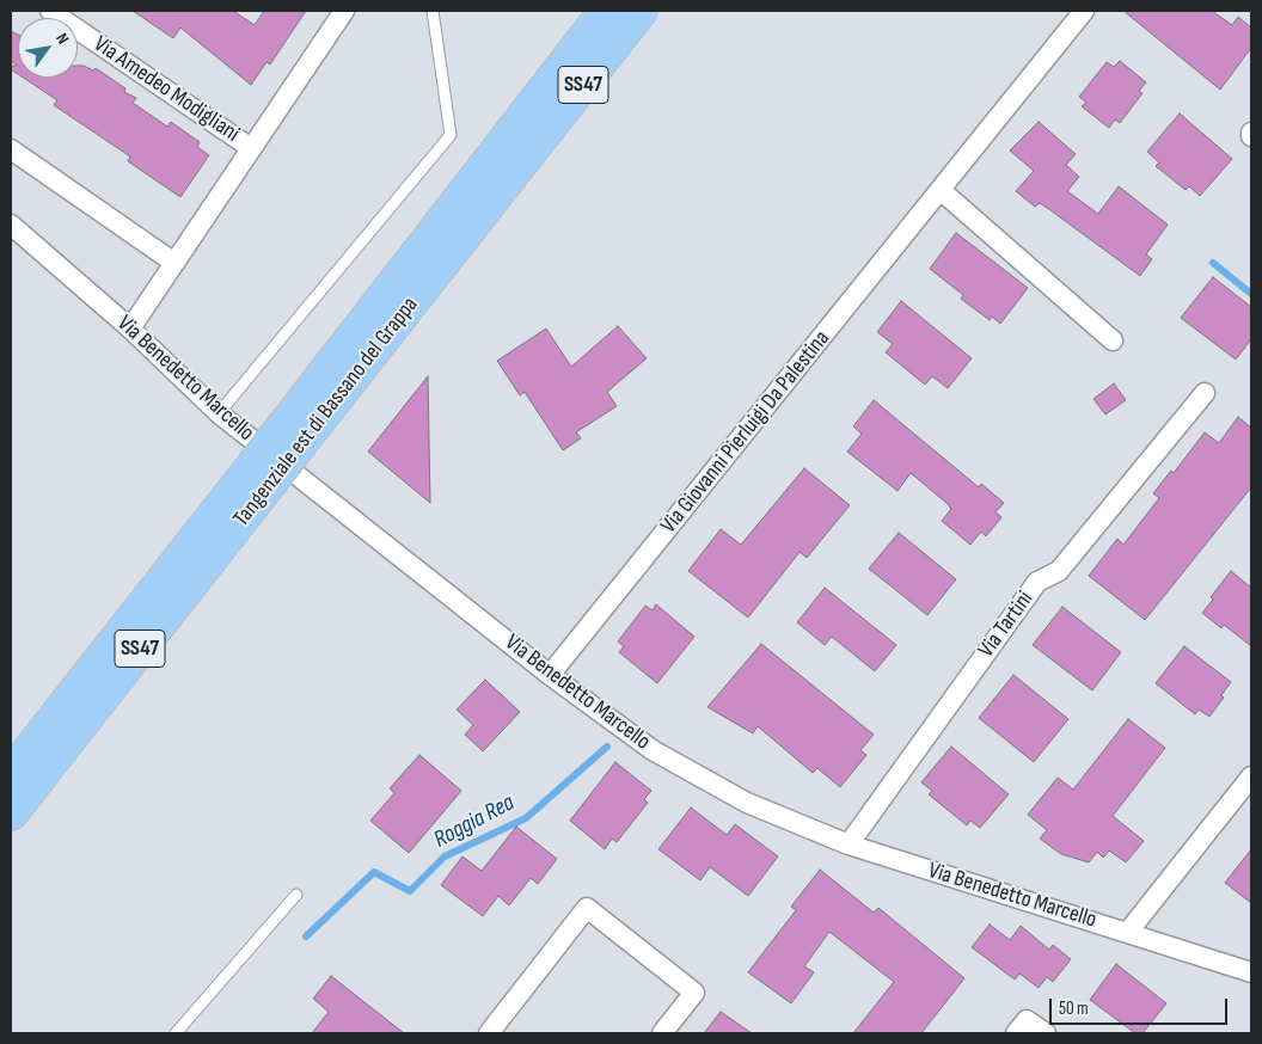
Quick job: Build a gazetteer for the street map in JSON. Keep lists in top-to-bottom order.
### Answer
{
  "streets": {
    "highway": ["SS47", "Tangenziale est di Bassano del Grappa"],
    "street": [
      "Via Amedeo Modigliani",
      "Via Benedetto Marcello",
      "Via Giovanni Pierluigi Da Palestina",
      "Via Tartini"
    ]
  },
  "crossings": [
    ["Via Amedeo Modigliani", "Via Benedetto Marcello"],
    ["Via Benedetto Marcello", "Via Giovanni Pierluigi Da Palestina"],
    ["Via Benedetto Marcello", "Via Tartini"]
  ],
  "water": ["Roggia Rea"],
  "scale_bar": "50 m",
  "north": "top right"
}
